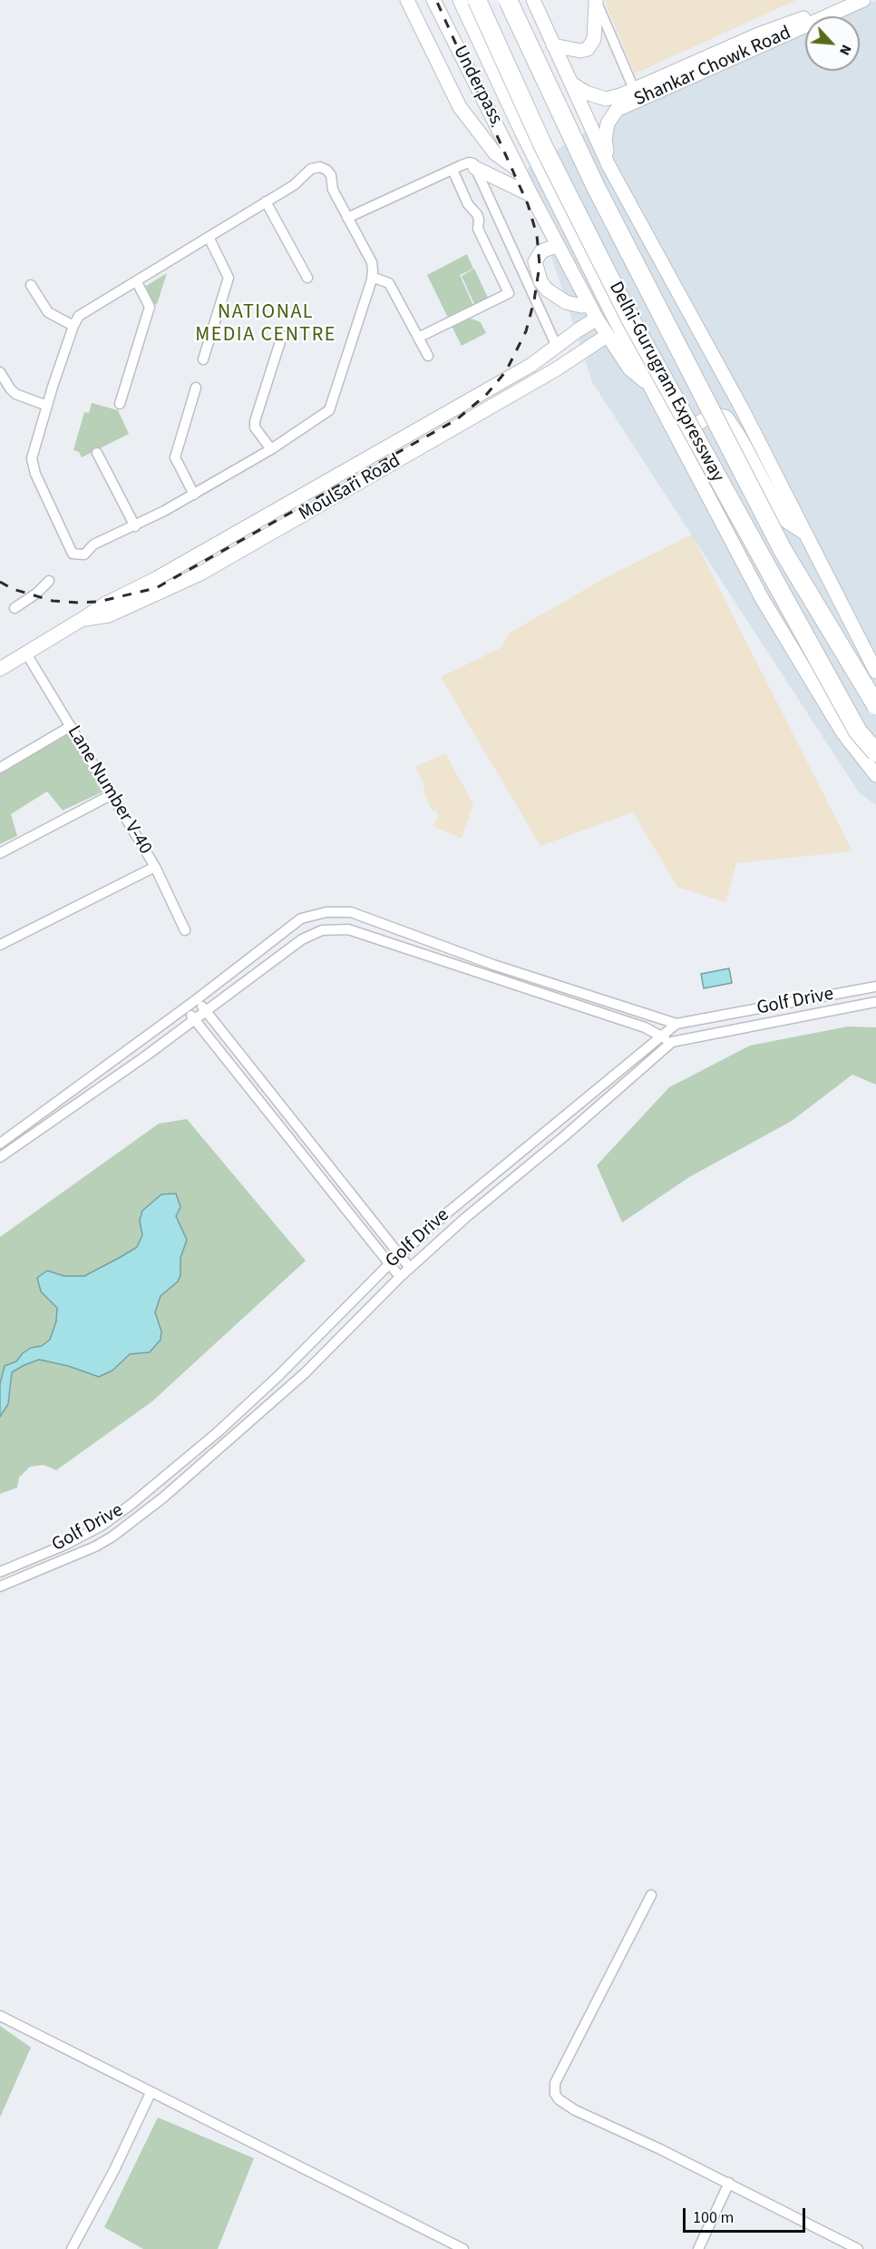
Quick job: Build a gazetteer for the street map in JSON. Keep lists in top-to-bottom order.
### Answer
{
  "streets": {
    "highway": ["Delhi-Gurugram Expressway"],
    "main road": ["Shankar Chowk Road", "Underpass", "Moulsari Road"],
    "street": ["Lane Number V-40", "Golf Drive"]
  },
  "crossings": [
    ["Underpass", "Moulsari Road"],
    ["Moulsari Road", "Lane Number V-40"]
  ],
  "districts": ["NATIONAL MEDIA CENTRE"],
  "scale_bar": "100 m",
  "north": "bottom right"
}
